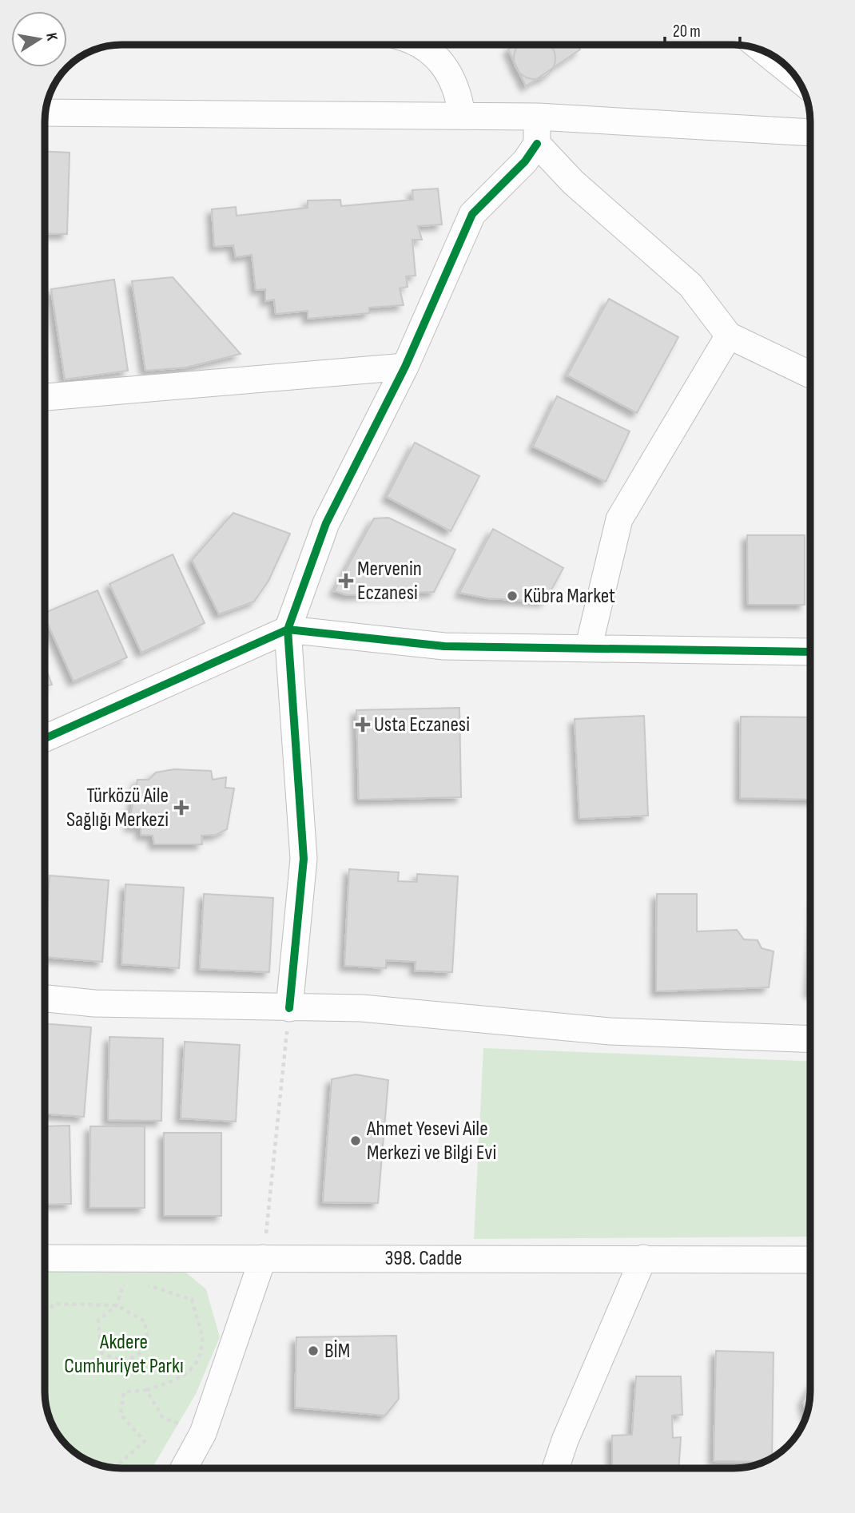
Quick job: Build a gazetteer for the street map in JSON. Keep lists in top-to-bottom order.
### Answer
{
  "streets": {
    "street": ["398. Cadde"]
  },
  "parks": ["Akdere Cumhuriyet Parkı"],
  "places": {
    "health": ["Mervenin Eczanesi", "Usta Eczanesi", "Türközü Aile Sağlığı Merkezi"],
    "other": ["Kübra Market", "Ahmet Yesevi Aile Merkezi ve Bilgi Evi", "BİM"]
  },
  "scale_bar": "20 m",
  "north": "right"
}
